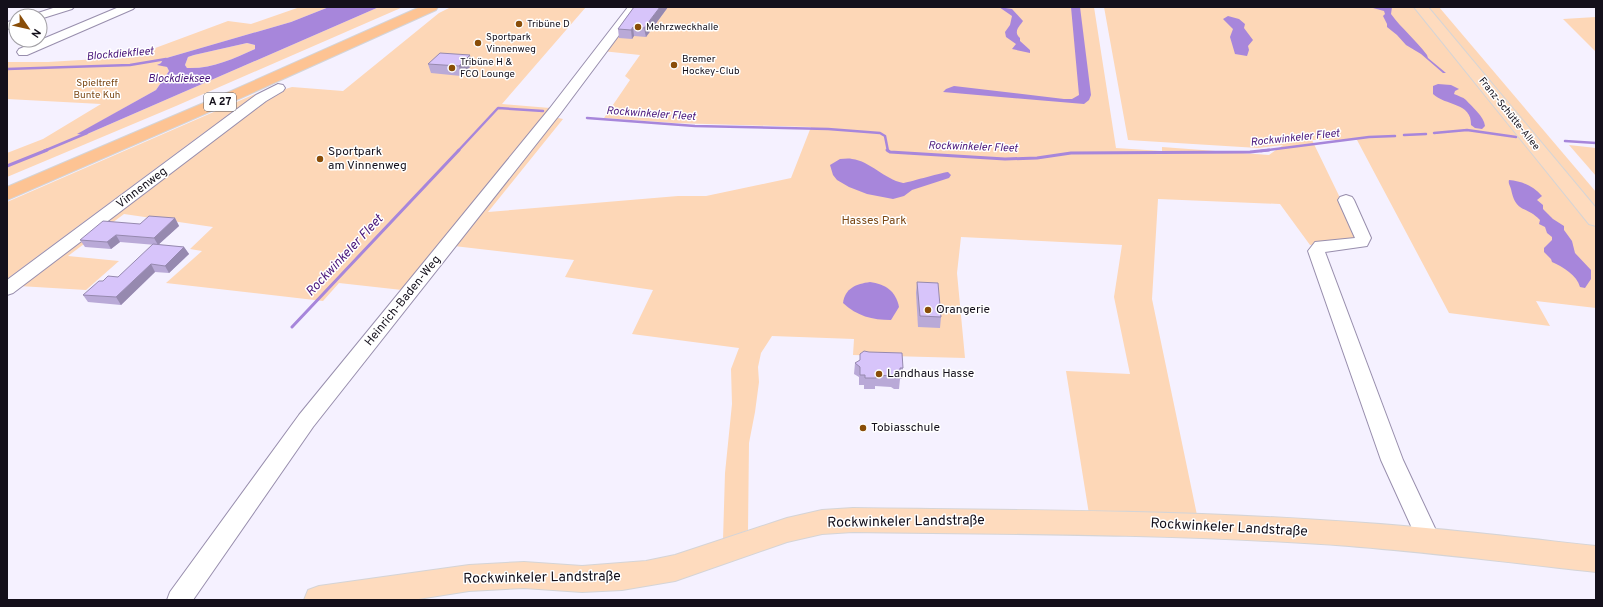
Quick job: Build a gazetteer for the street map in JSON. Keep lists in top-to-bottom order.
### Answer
{
  "streets": {
    "highway": ["A 27"],
    "main road": ["Franz-Schütte-Allee", "Rockwinkeler Landstraße"],
    "street": ["Vinnenweg", "Heinrich-Baden-Weg"]
  },
  "water": ["Blockdiekfleet", "Blockdieksee", "Rockwinkeler Fleet"],
  "parks": ["Spieltreff Bunte Kuh", "Hasses Park"],
  "places": [
    "Tribüne D",
    "Mehrzweckhalle",
    "Sportpark Vinnenweg",
    "Bremer Hockey-Club",
    "Tribüne H & FCO Lounge",
    "Sportpark am Vinnenweg",
    "Orangerie",
    "Landhaus Hasse",
    "Tobiasschule"
  ],
  "north": "bottom right"
}
